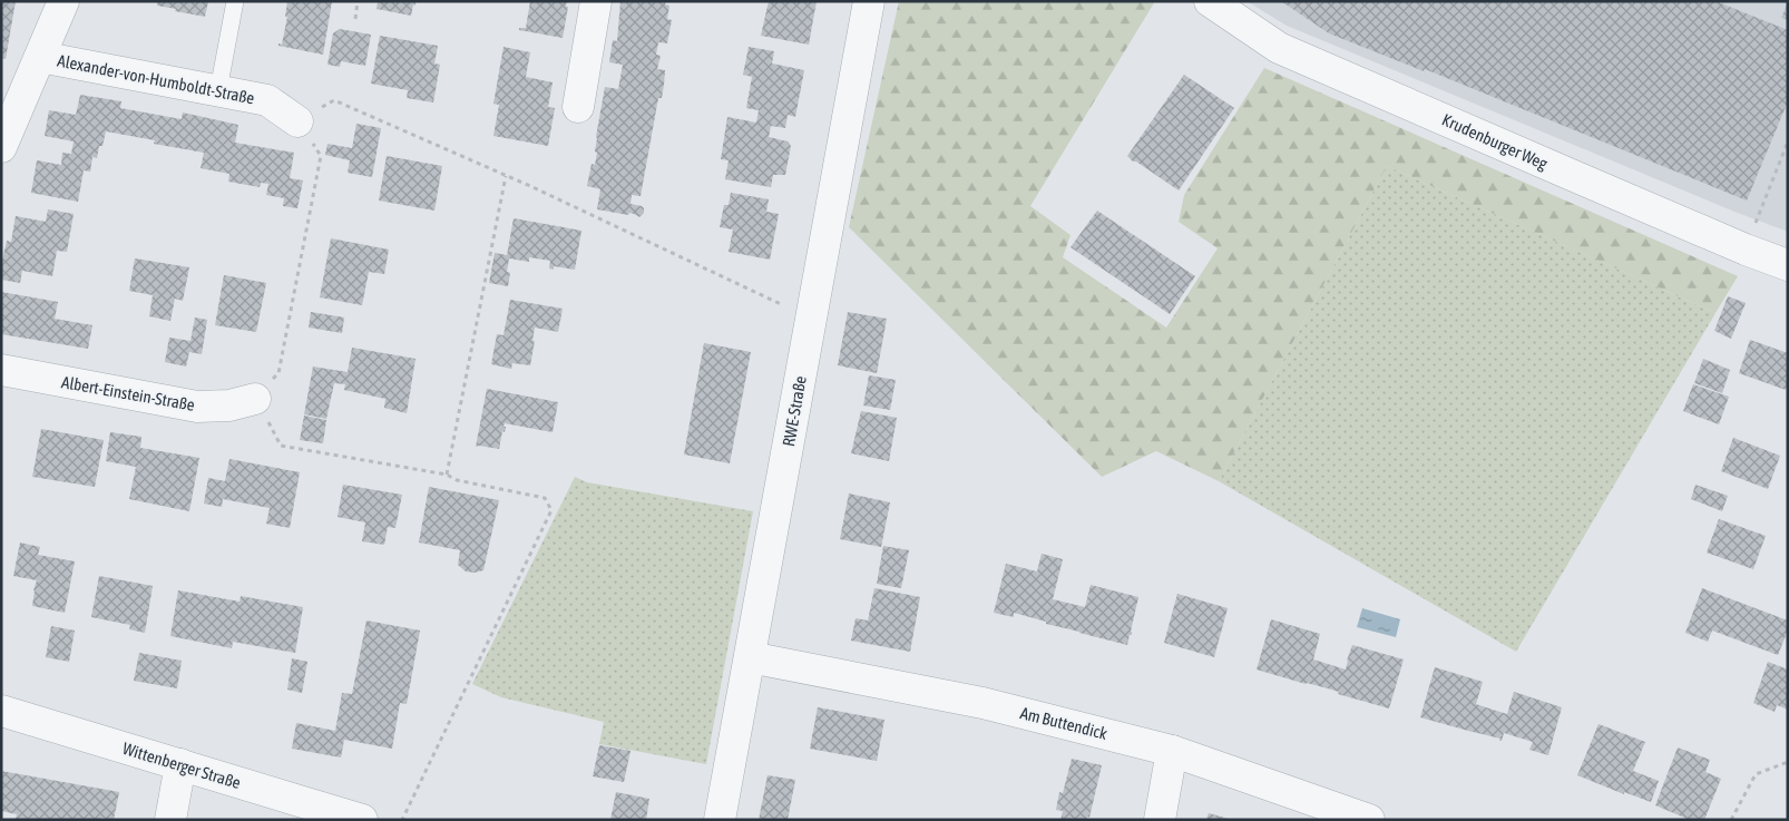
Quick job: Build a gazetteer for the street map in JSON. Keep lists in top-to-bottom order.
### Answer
{
  "streets": {
    "street": [
      "Alexander-von-Humboldt-Straße",
      "Krudenburger Weg",
      "Albert-Einstein-Straße",
      "RWE-Straße",
      "Am Buttendick",
      "Wittenberger Straße"
    ]
  },
  "crossings": [
    ["RWE-Straße", "Am Buttendick"]
  ]
}
